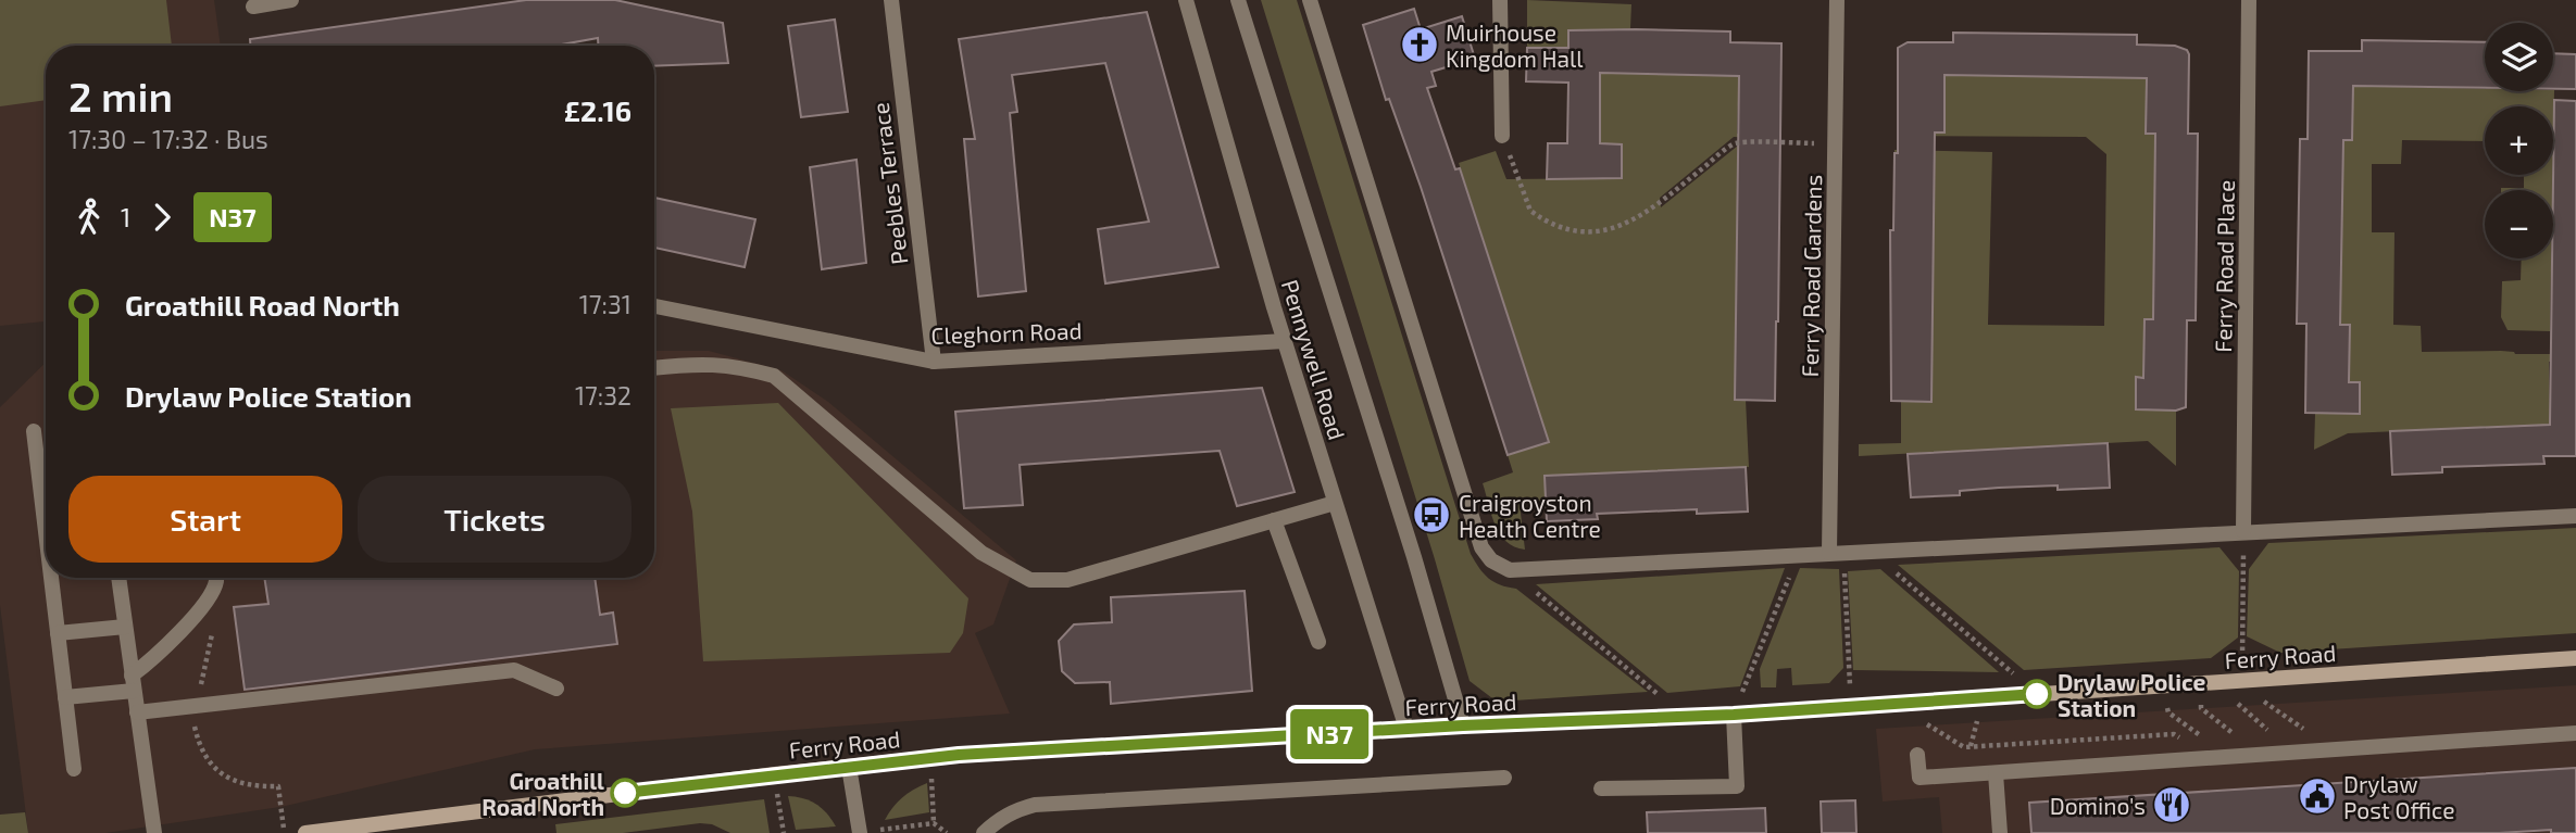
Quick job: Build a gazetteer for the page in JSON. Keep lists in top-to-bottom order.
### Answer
{
  "streets": {
    "main road": ["Ferry Road"],
    "street": [
      "Peebles Terrace",
      "Ferry Road Place",
      "Ferry Road Gardens",
      "Cleghorn Road",
      "Pennywell Road"
    ]
  },
  "crossings": [
    ["Peebles Terrace", "Cleghorn Road"],
    ["Cleghorn Road", "Pennywell Road"],
    ["Pennywell Road", "Ferry Road"]
  ],
  "places": {
    "church": ["Muirhouse Kingdom Hall"],
    "bus stop": ["Craigroyston Health Centre"],
    "other": ["Drylaw Police Station", "Groathill Road North"],
    "public building": ["Drylaw Post Office"],
    "restaurant": ["Domino's"]
  },
  "lines": ["bus line N37"],
  "page": {
    "on_map": "N37",
    "map_buttons": ["+", "−"],
    "heading": ["2 min", "17:30 – 17:32 · Bus", "£2.16"],
    "legs": ["1", "N37"],
    "list": [
      {
        "name": "Groathill Road North",
        "value": "17:31"
      },
      {
        "name": "Drylaw Police Station",
        "value": "17:32"
      }
    ],
    "buttons": ["Start", "Tickets"]
  }
}
